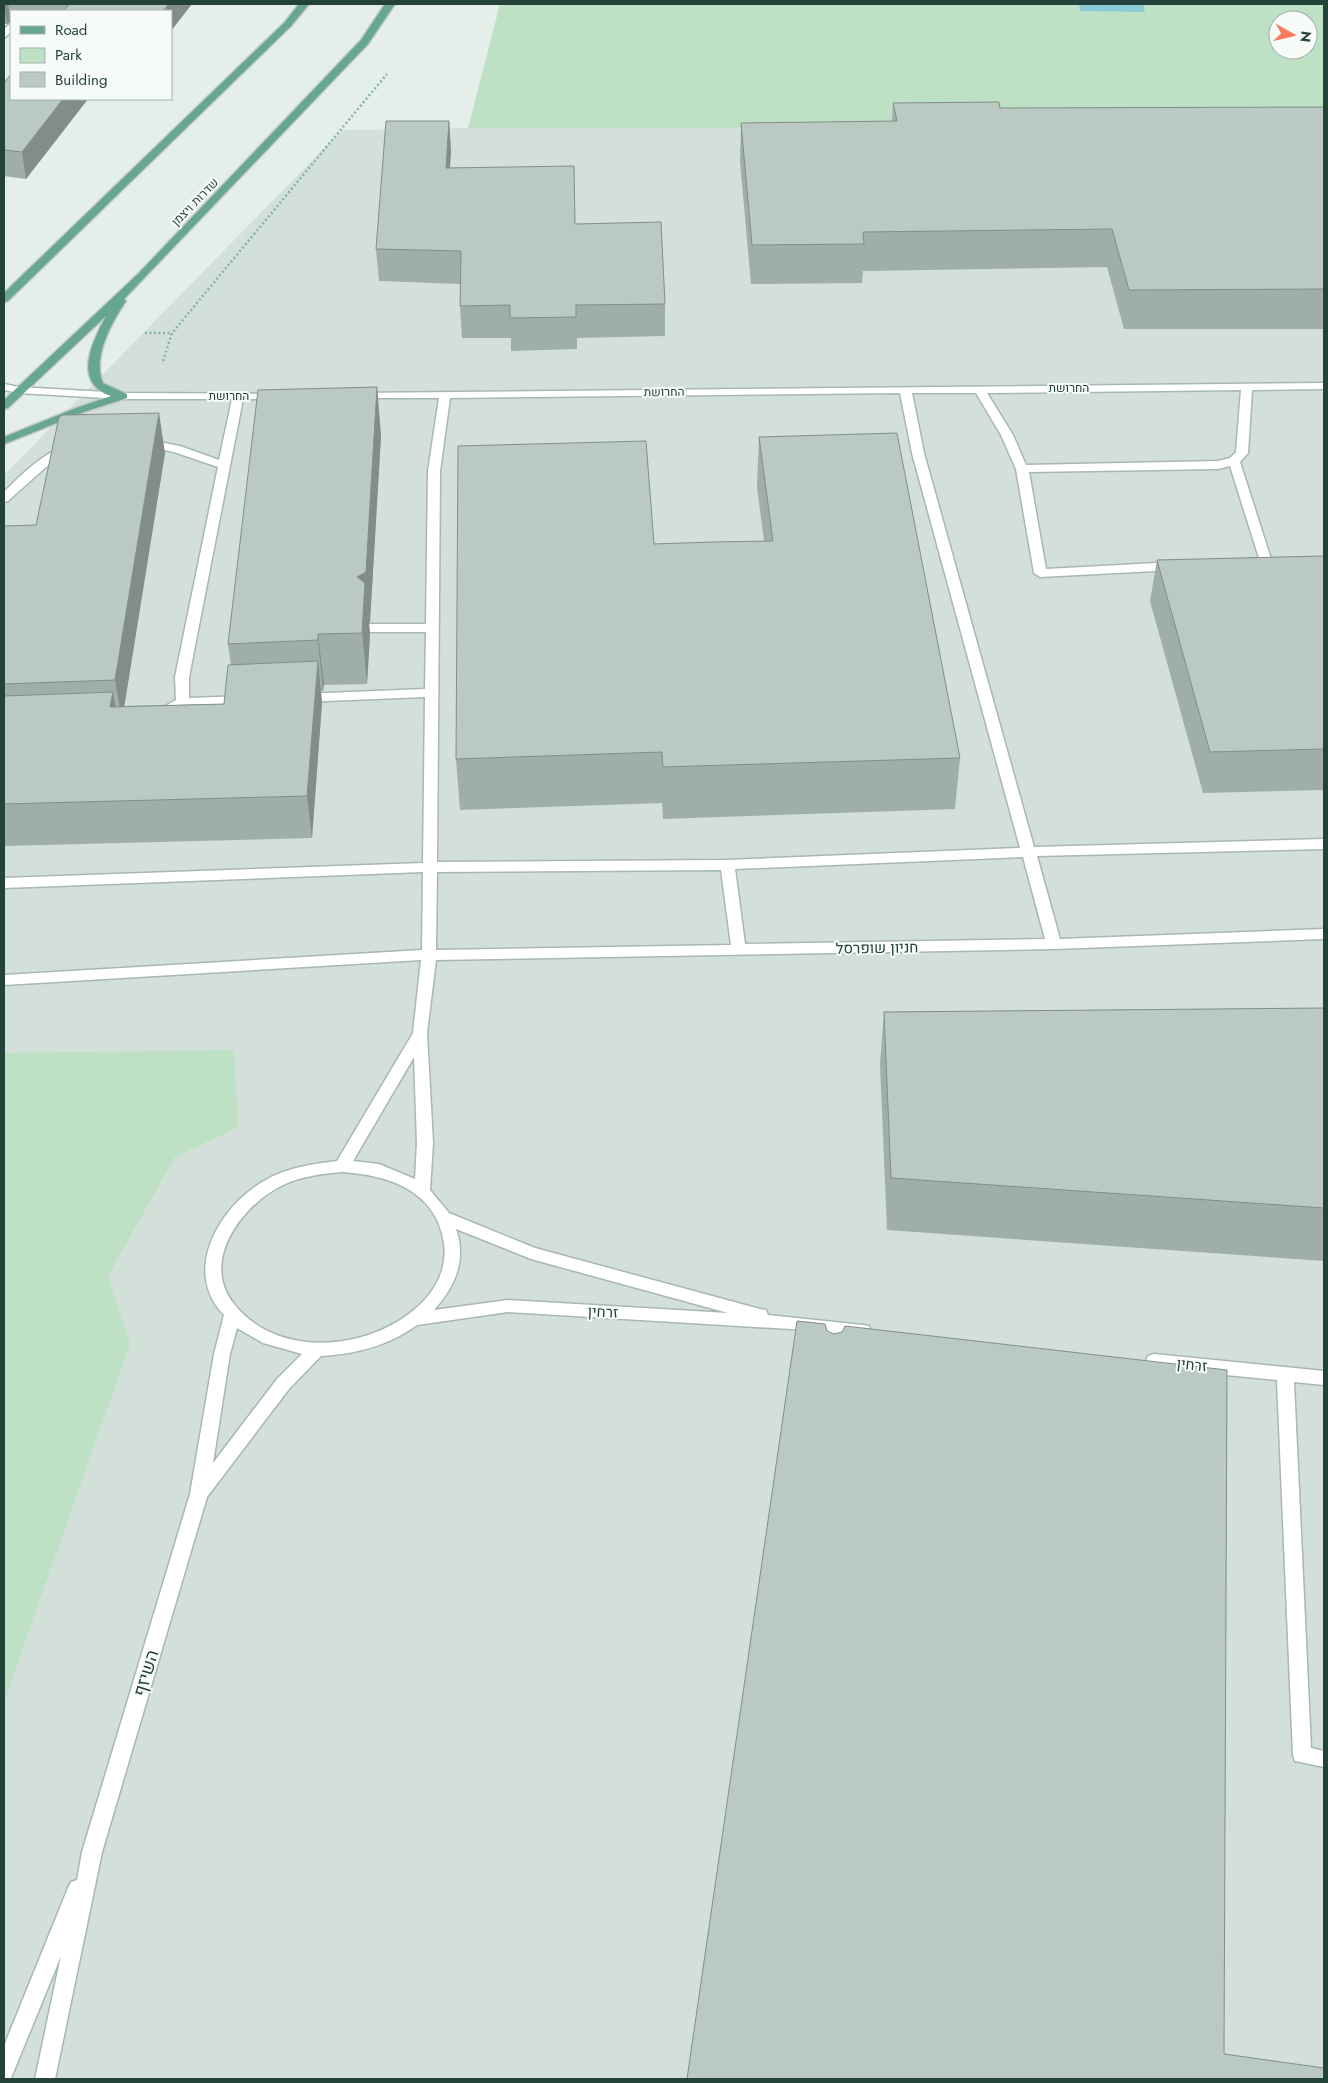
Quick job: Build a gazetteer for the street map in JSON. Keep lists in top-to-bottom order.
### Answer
{
  "streets": {
    "main road": ["שדרות ויצמן"],
    "street": [
      "החרושת",
      "חניון שופרסל",
      "זרחין",
      "השיזף"
    ]
  },
  "crossings": [
    ["שדרות ויצמן", "החרושת"]
  ],
  "legend": ["Road", "Park", "Building"],
  "north": "right"
}
